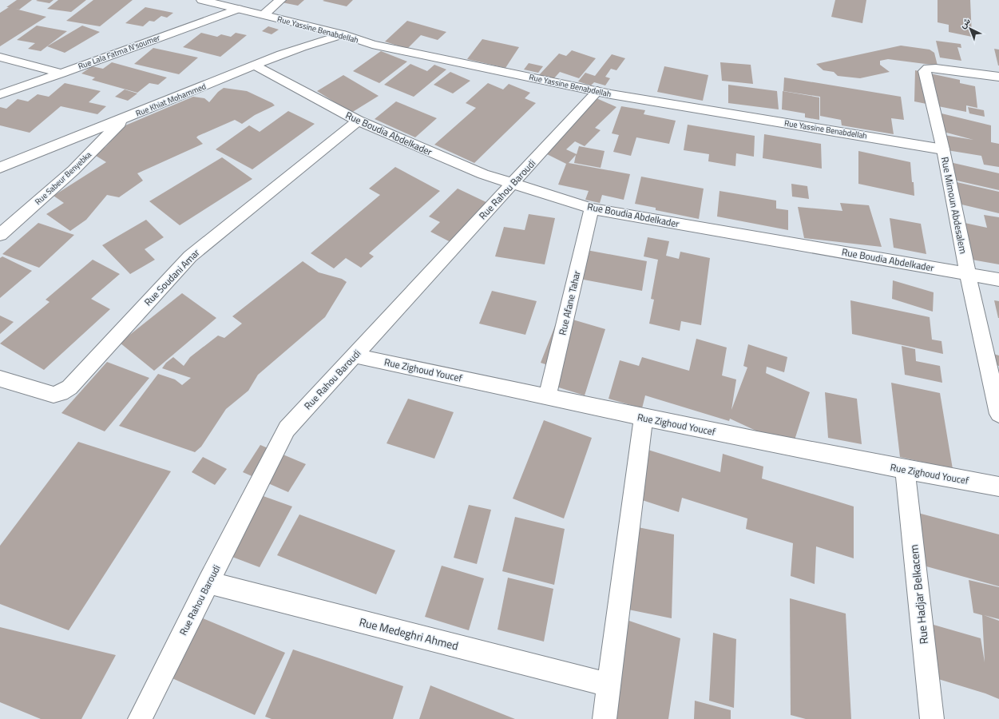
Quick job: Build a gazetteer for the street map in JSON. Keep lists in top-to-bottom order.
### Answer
{
  "streets": {
    "street": [
      "Rue Yassine Benabdellah",
      "Rue Lala Fatma N'soumer",
      "Rue Khiat Mohammed",
      "Rue Boudia Abdelkader",
      "Rue Sabeur Benyebka",
      "Rue Rahou Baroudi",
      "Rue Mimoun Abdesalem",
      "Rue Soudani Amar",
      "Rue Afane Tahar",
      "Rue Zighoud Youcef",
      "Rue Hadjar Belkacem",
      "Rue Medeghri Ahmed"
    ]
  },
  "crossings": [
    ["Rue Yassine Benabdellah", "Rue Lala Fatma N'soumer"],
    ["Rue Yassine Benabdellah", "Rue Khiat Mohammed"],
    ["Rue Yassine Benabdellah", "Rue Rahou Baroudi"],
    ["Rue Yassine Benabdellah", "Rue Mimoun Abdesalem"],
    ["Rue Khiat Mohammed", "Rue Boudia Abdelkader"],
    ["Rue Khiat Mohammed", "Rue Sabeur Benyebka"],
    ["Rue Boudia Abdelkader", "Rue Rahou Baroudi"],
    ["Rue Boudia Abdelkader", "Rue Mimoun Abdesalem"],
    ["Rue Boudia Abdelkader", "Rue Soudani Amar"],
    ["Rue Boudia Abdelkader", "Rue Afane Tahar"],
    ["Rue Rahou Baroudi", "Rue Zighoud Youcef"],
    ["Rue Rahou Baroudi", "Rue Medeghri Ahmed"],
    ["Rue Afane Tahar", "Rue Zighoud Youcef"],
    ["Rue Zighoud Youcef", "Rue Hadjar Belkacem"]
  ],
  "north": "top left"
}
